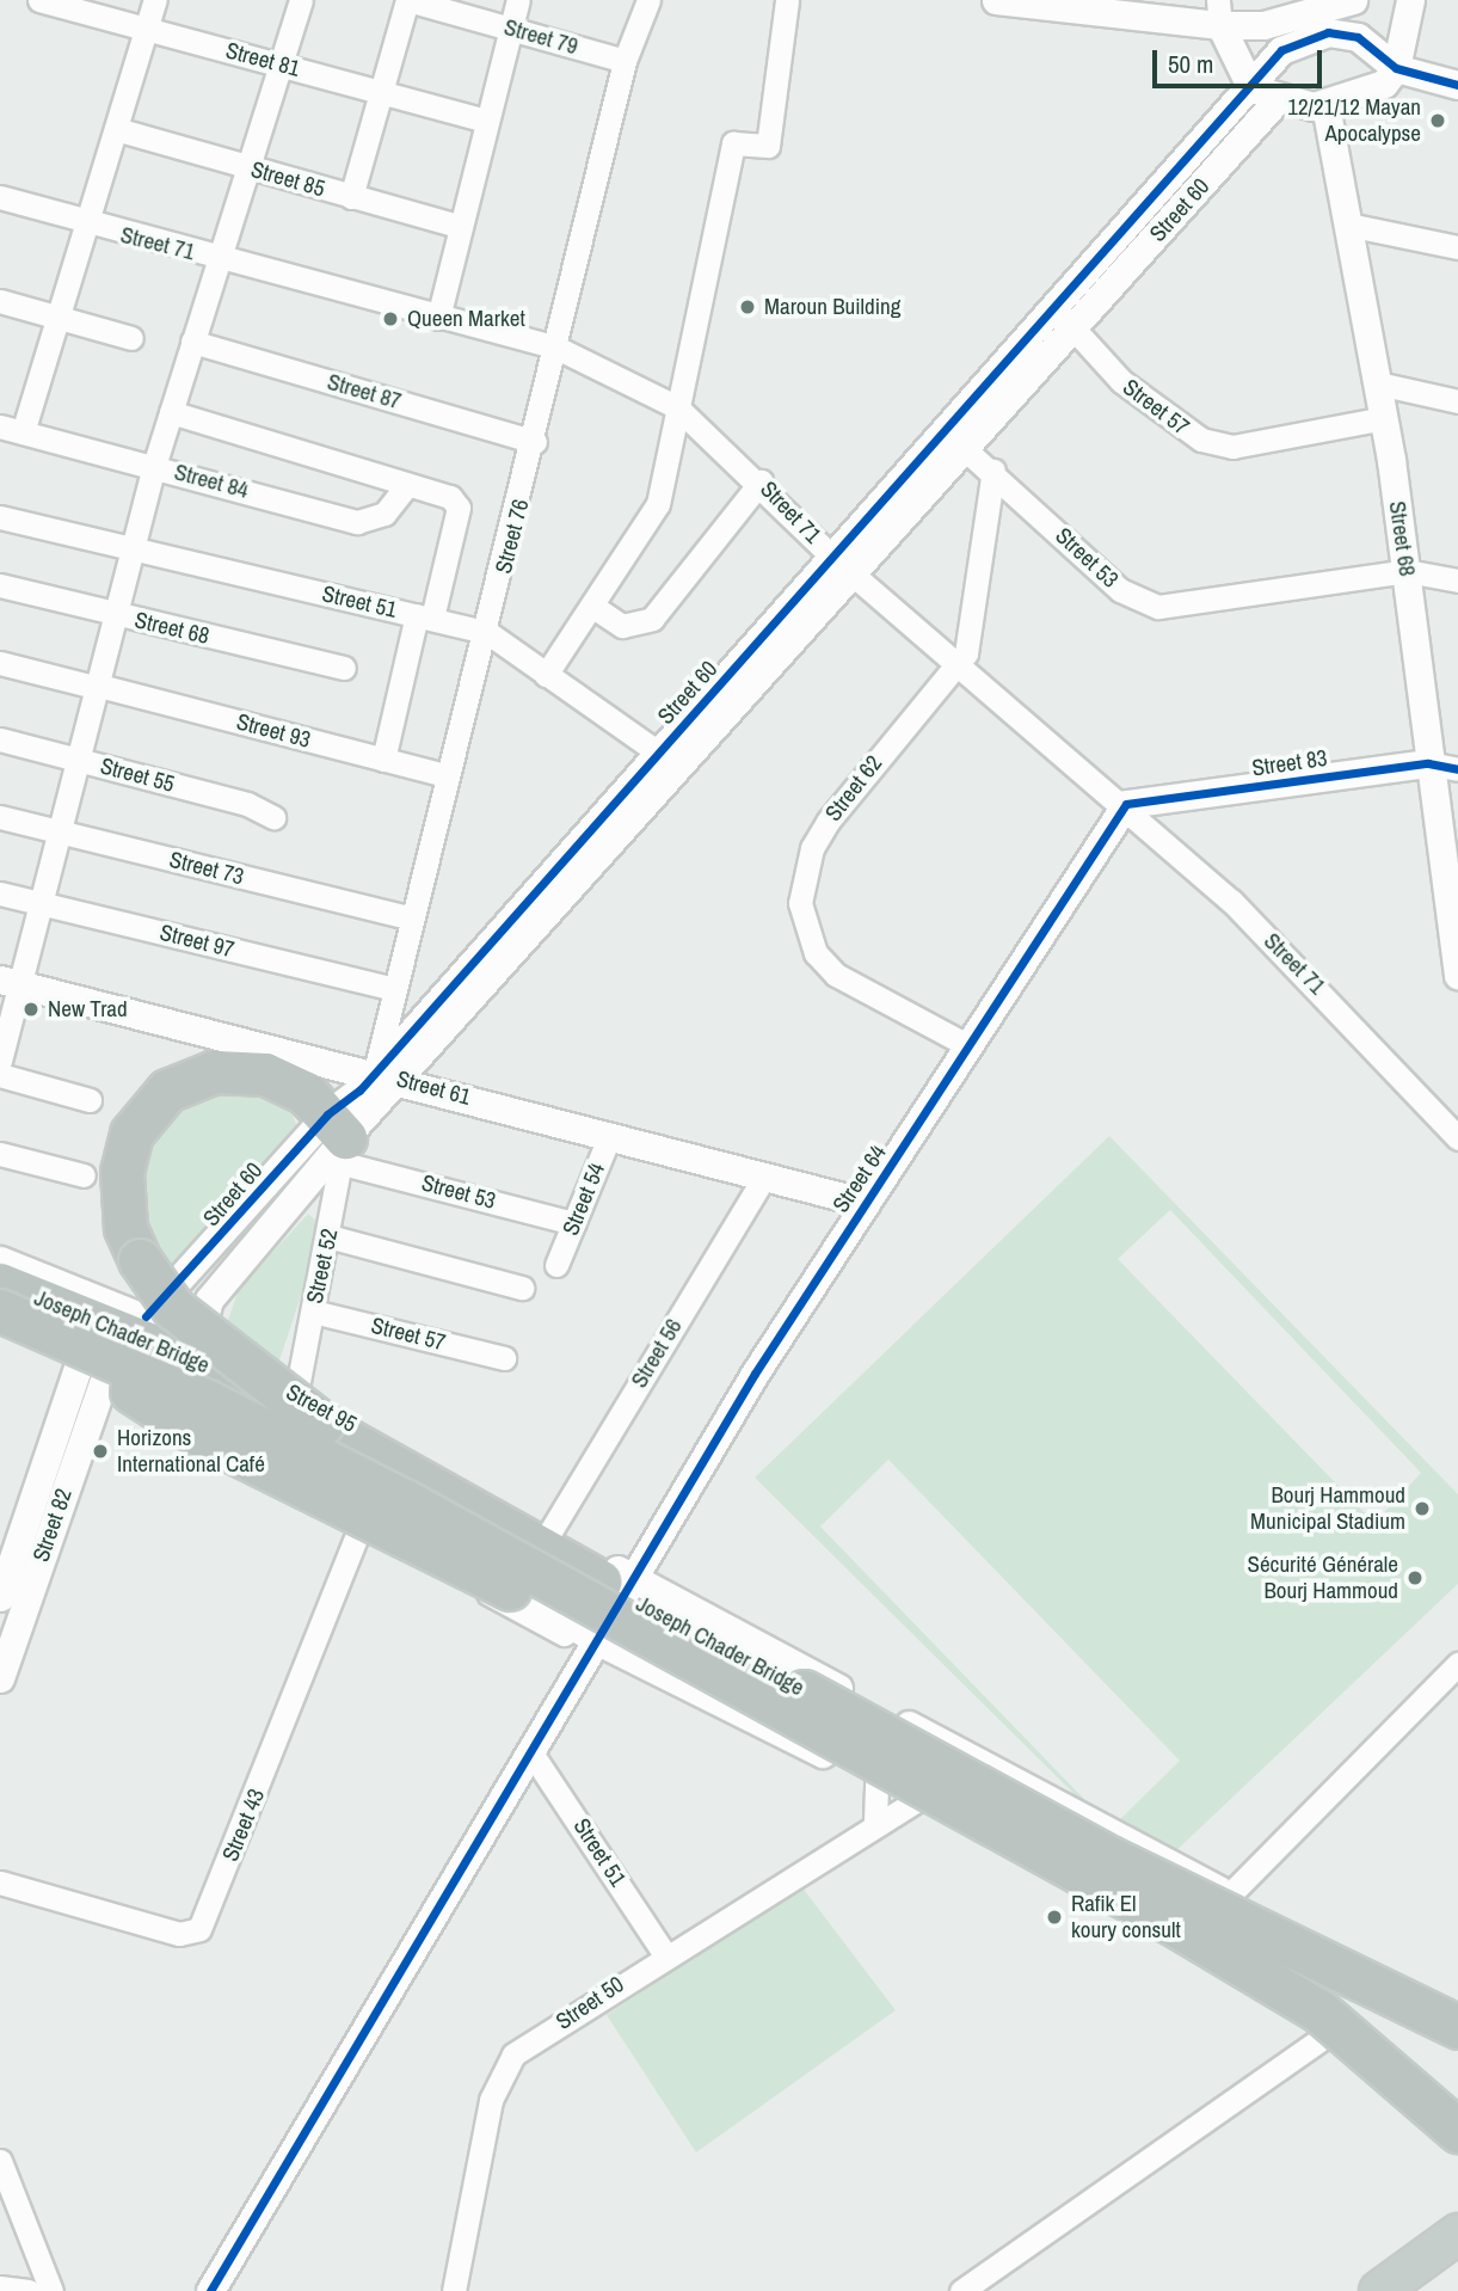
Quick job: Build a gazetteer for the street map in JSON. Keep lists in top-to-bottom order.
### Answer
{
  "streets": {
    "highway": ["Joseph Chader Bridge"],
    "street": [
      "Street 79",
      "Street 81",
      "Street 85",
      "Street 60",
      "Street 71",
      "Street 87",
      "Street 57",
      "Street 84",
      "Street 76",
      "Street 68",
      "Street 53",
      "Street 51",
      "Street 93",
      "Street 83",
      "Street 55",
      "Street 62",
      "Street 73",
      "Street 97",
      "Street 61",
      "Street 64",
      "Street 54",
      "Street 52",
      "Street 56",
      "Street 95",
      "Street 82",
      "Street 43",
      "Street 50"
    ]
  },
  "crossings": [
    ["Street 79", "Street 76"],
    ["Street 60", "Street 71"],
    ["Street 60", "Street 57"],
    ["Street 60", "Street 76"],
    ["Street 60", "Street 53"],
    ["Street 60", "Street 51"],
    ["Street 60", "Street 61"],
    ["Street 60", "Street 52"],
    ["Street 60", "Street 95"],
    ["Street 71", "Street 76"],
    ["Street 71", "Street 83"],
    ["Street 71", "Street 62"],
    ["Street 71", "Street 64"],
    ["Street 87", "Street 76"],
    ["Street 57", "Street 68"],
    ["Street 57", "Street 52"],
    ["Street 76", "Street 51"],
    ["Street 76", "Street 93"],
    ["Street 76", "Street 73"],
    ["Street 76", "Street 97"],
    ["Street 76", "Street 61"],
    ["Street 68", "Street 53"],
    ["Street 68", "Street 83"],
    ["Street 53", "Street 62"],
    ["Street 53", "Street 54"],
    ["Street 53", "Street 52"],
    ["Street 51", "Street 64"],
    ["Street 51", "Street 50"],
    ["Street 83", "Street 64"],
    ["Street 62", "Street 64"],
    ["Street 61", "Street 64"],
    ["Street 61", "Street 54"],
    ["Street 61", "Street 56"],
    ["Street 64", "Street 95"],
    ["Street 52", "Joseph Chader Bridge"],
    ["Street 52", "Street 95"],
    ["Joseph Chader Bridge", "Street 95"],
    ["Street 56", "Street 95"]
  ],
  "places": [
    "12/21/12 Mayan Apocalypse",
    "Maroun Building",
    "Queen Market",
    "New Trad",
    "Horizons International Café",
    "Bourj Hammoud Municipal Stadium",
    "Sécurité Générale Bourj Hammoud",
    "Rafik El koury consult"
  ],
  "scale_bar": "50 m"
}
